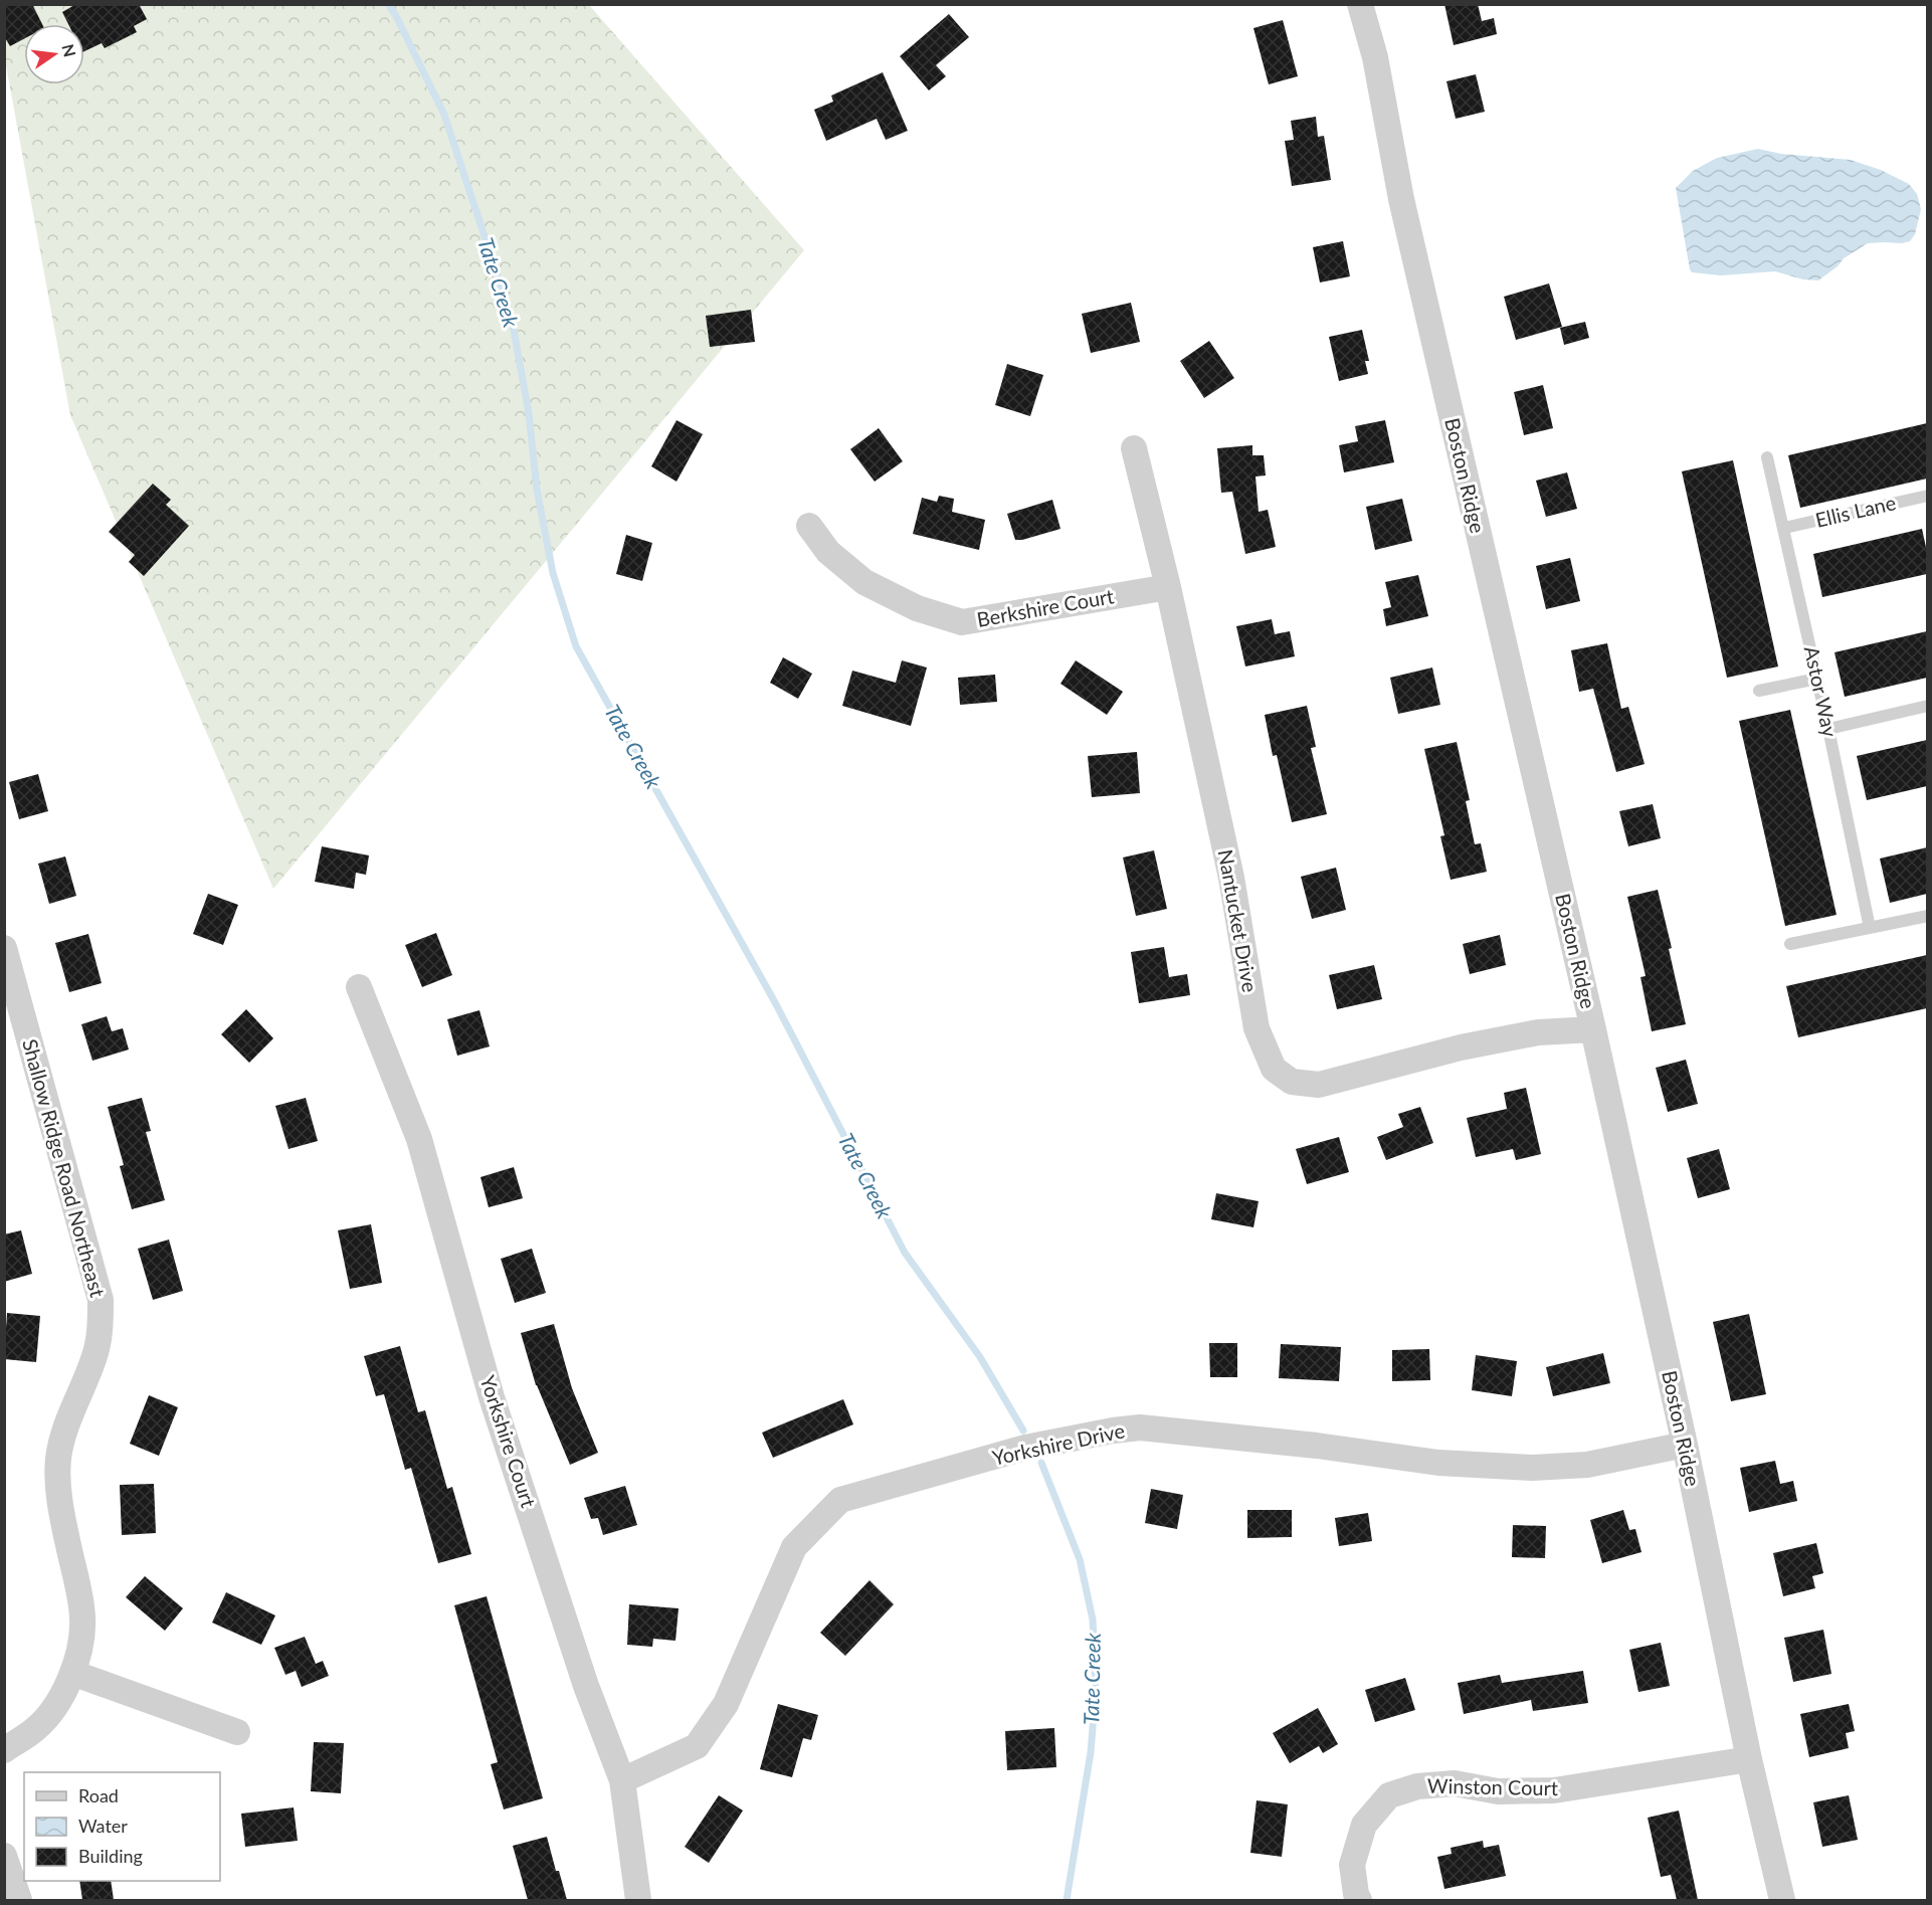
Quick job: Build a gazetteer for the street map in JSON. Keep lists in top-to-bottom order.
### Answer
{
  "streets": {
    "street": [
      "Boston Ridge",
      "Berkshire Court",
      "Nantucket Drive",
      "Shallow Ridge Road Northeast",
      "Yorkshire Court",
      "Yorkshire Drive",
      "Winston Court"
    ],
    "lane": ["Ellis Lane", "Astor Way"]
  },
  "crossings": [
    ["Boston Ridge", "Nantucket Drive"],
    ["Boston Ridge", "Yorkshire Drive"],
    ["Boston Ridge", "Winston Court"],
    ["Ellis Lane", "Astor Way"],
    ["Berkshire Court", "Nantucket Drive"],
    ["Yorkshire Court", "Yorkshire Drive"]
  ],
  "water": ["Tate Creek"],
  "legend": ["Road", "Water", "Building"],
  "north": "right"
}
